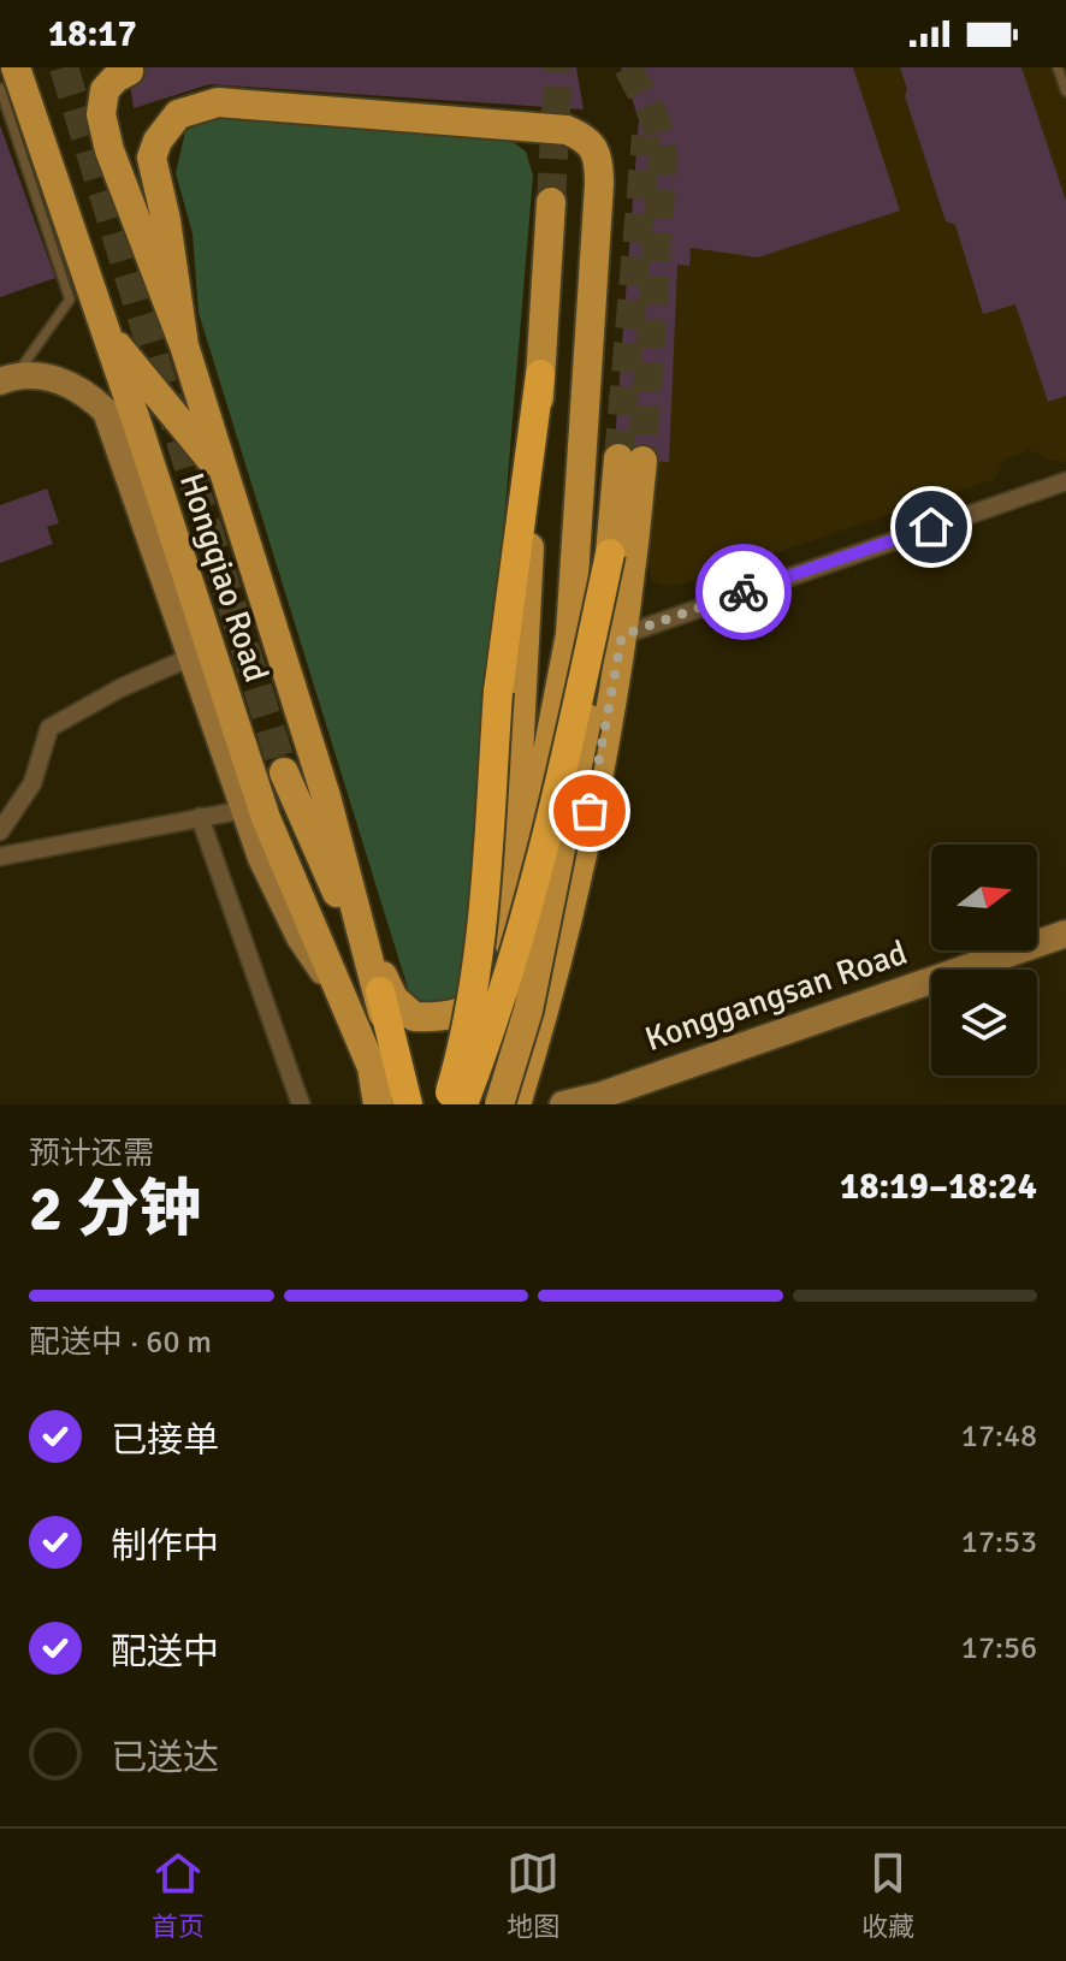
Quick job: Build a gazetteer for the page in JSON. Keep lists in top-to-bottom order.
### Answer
{
  "streets": {
    "main road": ["Hongqiao Road"],
    "street": ["Konggangsan Road"]
  },
  "north": "right",
  "page": {
    "status": "18:17",
    "heading": ["2 分钟", "预计还需", "18:19–18:24"],
    "bar": "配送中 · 60 m",
    "list": [
      ["已接单", "17:48"],
      ["制作中", "17:53"],
      ["配送中", "17:56"],
      "已送达"
    ],
    "tabs": ["首页", "地图", "收藏"]
  }
}
